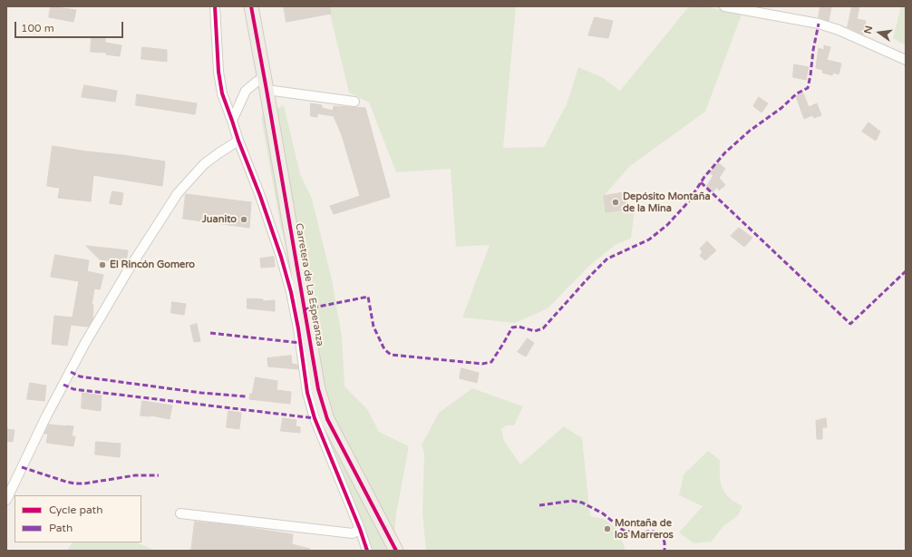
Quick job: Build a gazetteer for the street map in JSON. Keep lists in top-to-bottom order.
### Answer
{
  "streets": {
    "main road": ["Carretera de La Esperanza"]
  },
  "places": [
    "Depósito Montaña de la Mina",
    "Juanito",
    "El Rincón Gomero",
    "Montaña de los Marreros"
  ],
  "legend": ["Cycle path", "Path"],
  "scale_bar": "100 m",
  "north": "left"
}
